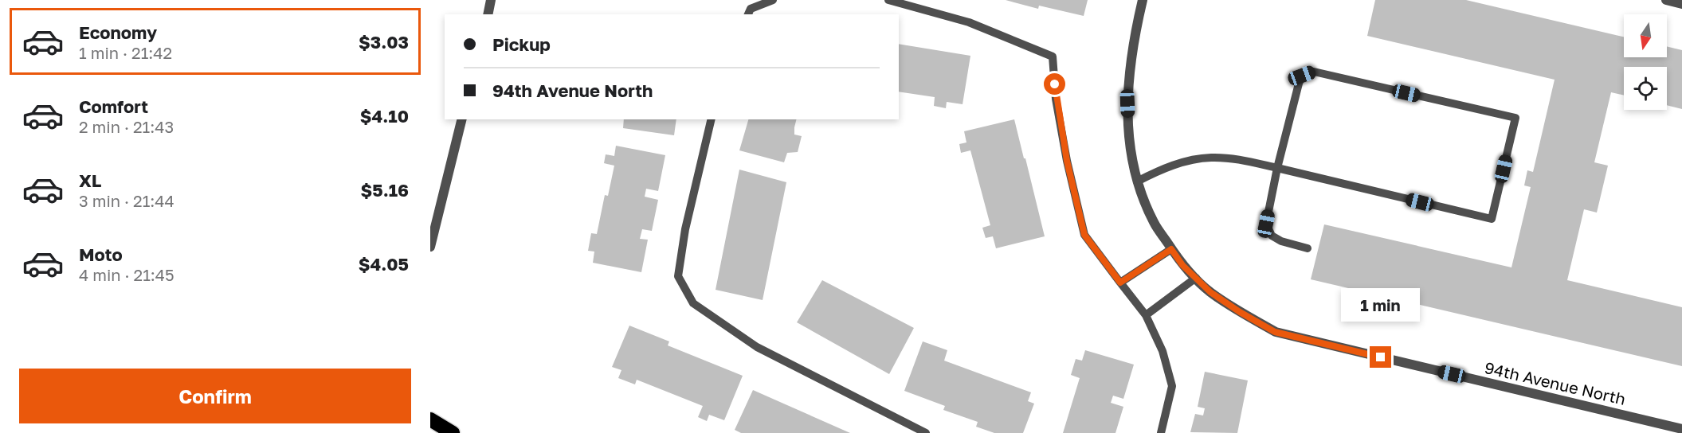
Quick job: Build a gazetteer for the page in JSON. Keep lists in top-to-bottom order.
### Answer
{
  "streets": {
    "street": ["94th Avenue North"]
  },
  "north": "bottom",
  "page": {
    "list": [
      {
        "name": "Economy",
        "note": "1 min · 21:42",
        "value": "$3.03"
      },
      {
        "name": "Comfort",
        "note": "2 min · 21:43",
        "value": "$4.10"
      },
      {
        "name": "XL",
        "note": "3 min · 21:44",
        "value": "$5.16"
      },
      {
        "name": "Moto",
        "note": "4 min · 21:45",
        "value": "$4.05"
      }
    ],
    "banner": ["Pickup", "94th Avenue North"],
    "bubble": "1 min",
    "buttons": "Confirm"
  }
}
